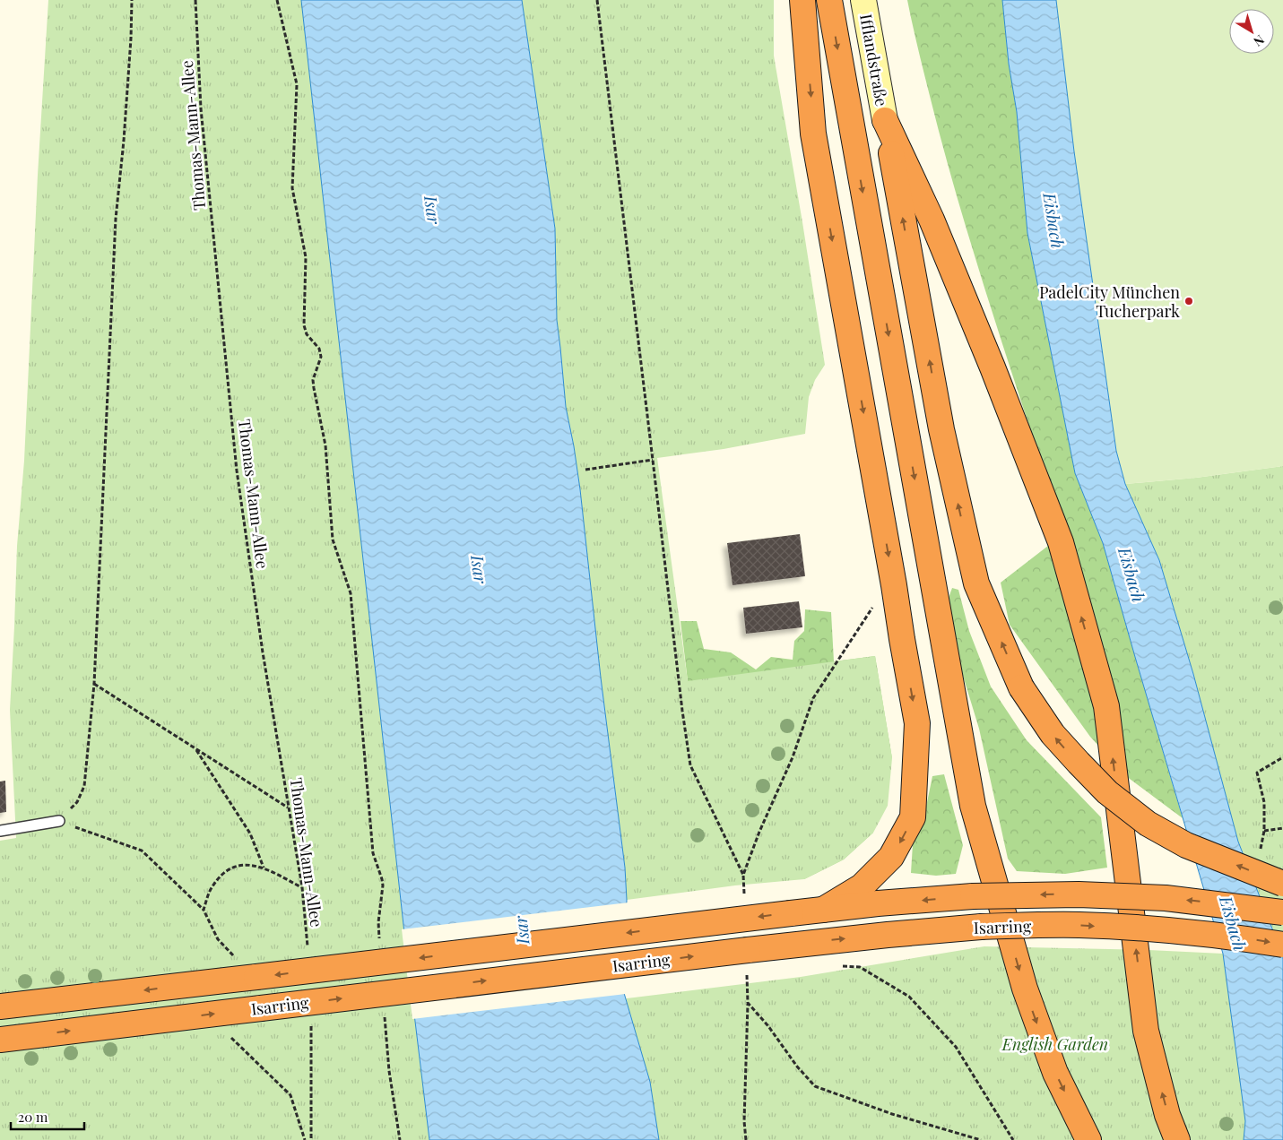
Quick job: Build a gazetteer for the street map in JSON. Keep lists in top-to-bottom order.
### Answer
{
  "streets": {
    "highway": ["Isarring"],
    "main road": ["Ifflandstraße"],
    "path": ["Thomas-Mann-Allee"]
  },
  "water": ["Isar", "Eisbach"],
  "parks": ["English Garden"],
  "places": ["PadelCity München Tucherpark"],
  "scale_bar": "20 m",
  "north": "bottom right"
}
